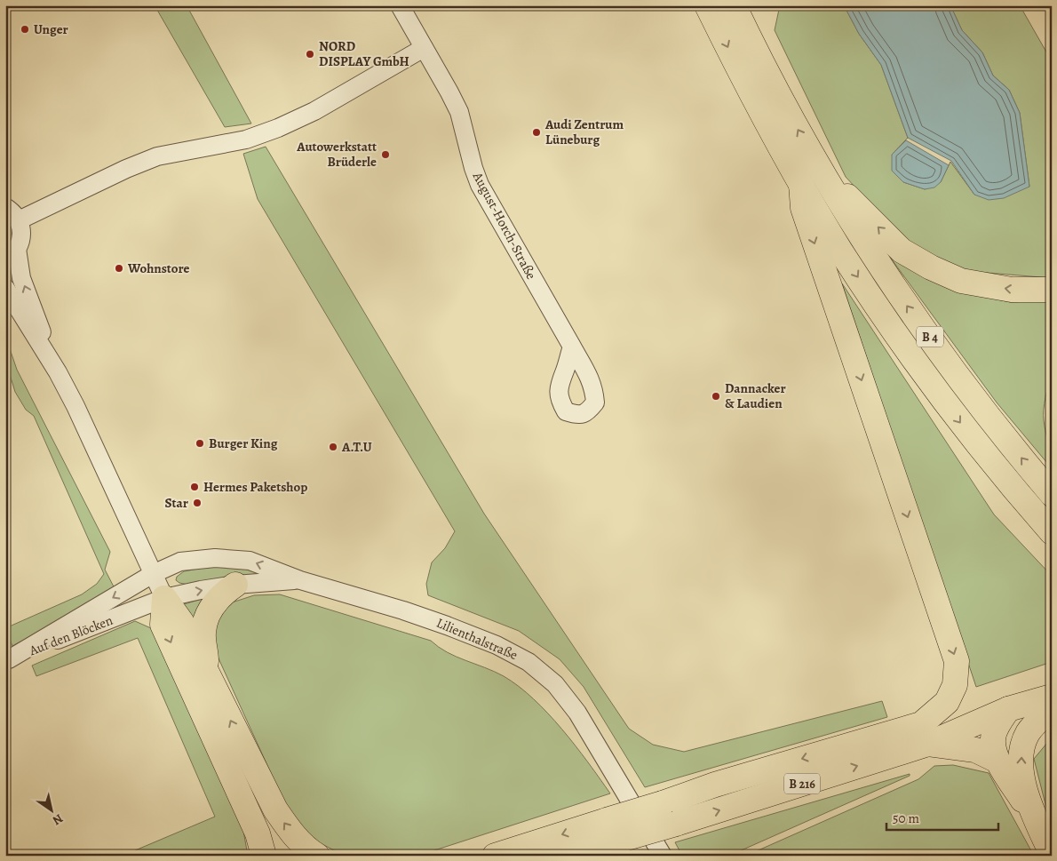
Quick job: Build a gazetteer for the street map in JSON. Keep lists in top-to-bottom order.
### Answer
{
  "streets": {
    "main road": ["B 4", "B 216"],
    "street": ["August-Horch-Straße", "Auf den Blöcken", "Lilienthalstraße"]
  },
  "crossings": [
    ["Auf den Blöcken", "Lilienthalstraße"]
  ],
  "places": [
    "Unger",
    "NORD DISPLAY GmbH",
    "Audi Zentrum Lüneburg",
    "Autowerkstatt Brüderle",
    "Wohnstore",
    "Dannacker & Laudien",
    "Burger King",
    "A.T.U",
    "Hermes Paketshop",
    "Star"
  ],
  "scale_bar": "50 m",
  "north": "bottom right"
}
